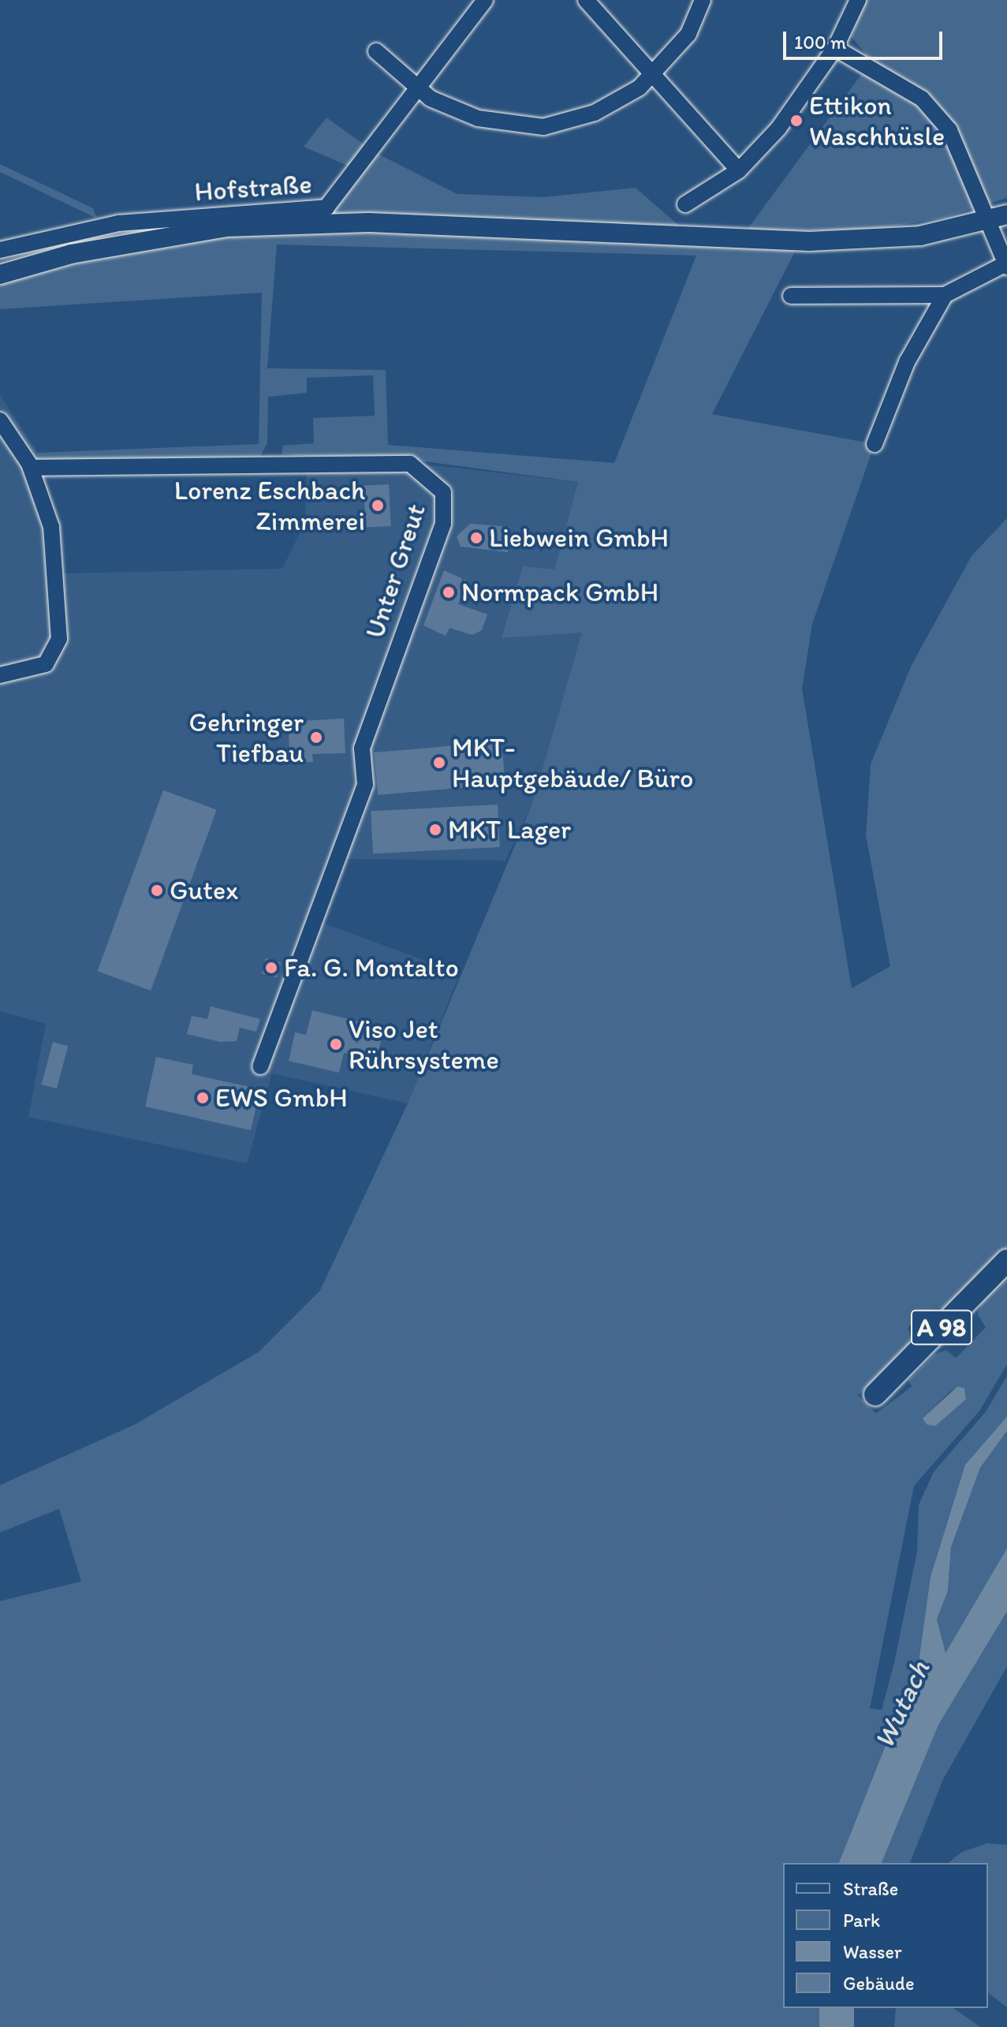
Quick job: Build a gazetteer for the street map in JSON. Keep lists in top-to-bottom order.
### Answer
{
  "streets": {
    "highway": ["A 98"],
    "street": ["Hofstraße", "Unter Greut"]
  },
  "water": ["Wutach"],
  "places": [
    "Ettikon Waschhüsle",
    "Lorenz Eschbach Zimmerei",
    "Liebwein GmbH",
    "Normpack GmbH",
    "Gehringer Tiefbau",
    "MKT- Hauptgebäude/ Büro",
    "MKT Lager",
    "Gutex",
    "Fa. G. Montalto",
    "Viso Jet Rührsysteme",
    "EWS GmbH"
  ],
  "legend": [
    "Straße",
    "Park",
    "Wasser",
    "Gebäude"
  ],
  "scale_bar": "100 m"
}
